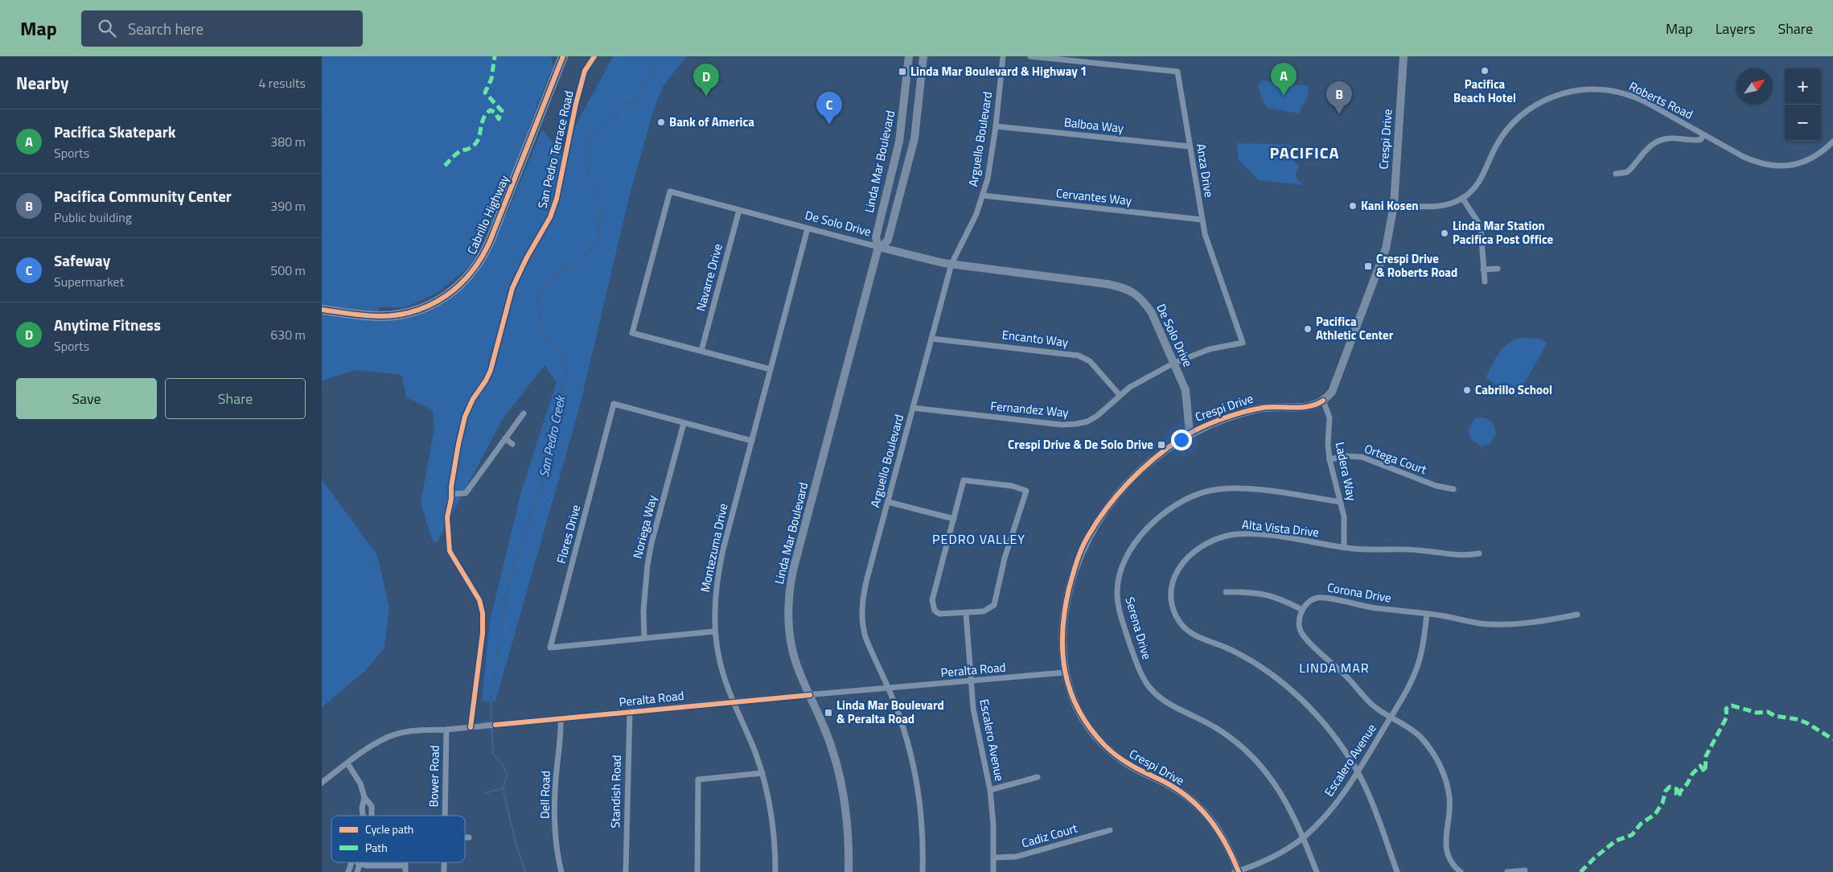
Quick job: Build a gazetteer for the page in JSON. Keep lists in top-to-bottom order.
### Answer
{
  "streets": {
    "highway": ["Cabrillo Highway"],
    "street": [
      "Roberts Road",
      "Balboa Way",
      "Arguello Boulevard",
      "Crespi Drive",
      "Linda Mar Boulevard",
      "Anza Drive",
      "Cervantes Way",
      "De Solo Drive",
      "Navarre Drive",
      "Encanto Way",
      "Fernandez Way",
      "Ortega Court",
      "Ladera Way",
      "Noriega Way",
      "Alta Vista Drive",
      "Flores Drive",
      "Montezuma Drive",
      "Corona Drive",
      "Serena Drive",
      "Peralta Road",
      "Escalero Avenue",
      "Bower Road",
      "Standish Road",
      "Dell Road",
      "Cadiz Court"
    ],
    "cycle path": ["San Pedro Terrace Road"]
  },
  "crossings": [
    ["Roberts Road", "Crespi Drive"],
    ["Balboa Way", "Arguello Boulevard"],
    ["Balboa Way", "Anza Drive"],
    ["Arguello Boulevard", "Cervantes Way"],
    ["Arguello Boulevard", "De Solo Drive"],
    ["Arguello Boulevard", "Encanto Way"],
    ["Arguello Boulevard", "Fernandez Way"],
    ["Arguello Boulevard", "Peralta Road"],
    ["Crespi Drive", "De Solo Drive"],
    ["Crespi Drive", "Ladera Way"],
    ["Crespi Drive", "Peralta Road"],
    ["Crespi Drive", "Escalero Avenue"],
    ["Linda Mar Boulevard", "De Solo Drive"],
    ["Linda Mar Boulevard", "Peralta Road"],
    ["Anza Drive", "Cervantes Way"],
    ["Anza Drive", "De Solo Drive"],
    ["Anza Drive", "Fernandez Way"],
    ["De Solo Drive", "Navarre Drive"],
    ["De Solo Drive", "Fernandez Way"],
    ["De Solo Drive", "Montezuma Drive"],
    ["Encanto Way", "Fernandez Way"],
    ["Ortega Court", "Ladera Way"],
    ["Ladera Way", "Alta Vista Drive"],
    ["Ladera Way", "Serena Drive"],
    ["Noriega Way", "Flores Drive"],
    ["Alta Vista Drive", "Escalero Avenue"],
    ["Flores Drive", "Montezuma Drive"],
    ["Montezuma Drive", "Peralta Road"],
    ["Corona Drive", "Escalero Avenue"],
    ["Serena Drive", "Escalero Avenue"],
    ["Peralta Road", "Escalero Avenue"],
    ["Peralta Road", "Bower Road"],
    ["Peralta Road", "Standish Road"],
    ["Peralta Road", "Dell Road"],
    ["Escalero Avenue", "Cadiz Court"]
  ],
  "districts": ["PACIFICA", "PEDRO VALLEY", "LINDA MAR"],
  "water": ["San Pedro Creek"],
  "places": {
    "other": [
      "Pacifica Beach Hotel",
      "Bank of America",
      "Kani Kosen",
      "Linda Mar Station Pacifica Post Office",
      "Pacifica Athletic Center",
      "Cabrillo School"
    ],
    "transit": [
      "Linda Mar Boulevard & Highway 1",
      "Crespi Drive & Roberts Road",
      "Crespi Drive & De Solo Drive",
      "Linda Mar Boulevard & Peralta Road"
    ]
  },
  "legend": ["Cycle path", "Path"],
  "north": "top right",
  "page": {
    "header": "Map",
    "search": "Search here",
    "nav": ["Map", "Layers", "Share"],
    "heading": ["Nearby", "4 results"],
    "pins": [
      "A",
      "D",
      "B",
      "C"
    ],
    "map_buttons": ["+", "−"],
    "list": [
      {
        "mark": "A",
        "name": "Pacifica Skatepark",
        "note": "Sports",
        "value": "380 m"
      },
      {
        "mark": "B",
        "name": "Pacifica Community Center",
        "note": "Public building",
        "value": "390 m"
      },
      {
        "mark": "C",
        "name": "Safeway",
        "note": "Supermarket",
        "value": "500 m"
      },
      {
        "mark": "D",
        "name": "Anytime Fitness",
        "note": "Sports",
        "value": "630 m"
      }
    ],
    "buttons": ["Save", "Share"]
  }
}
